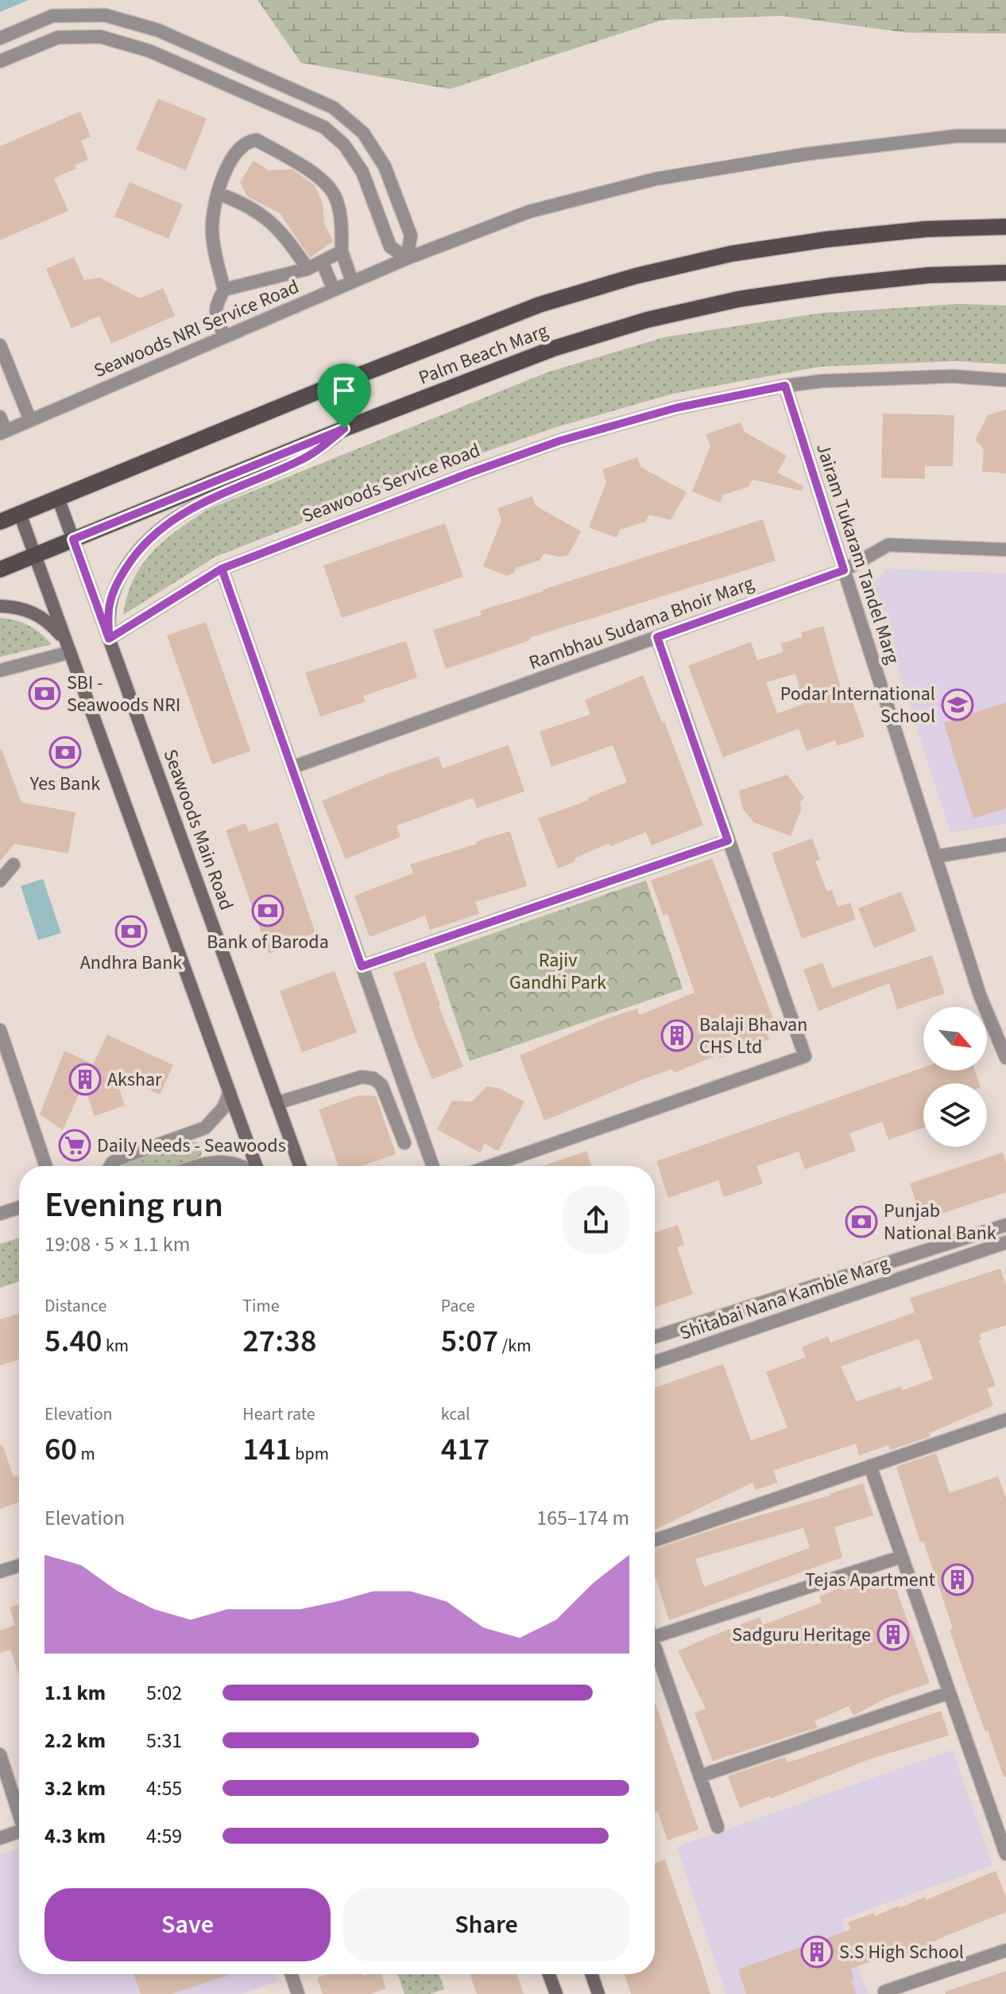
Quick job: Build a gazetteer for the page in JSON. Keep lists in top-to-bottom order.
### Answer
{
  "streets": {
    "main road": ["Palm Beach Marg", "Seawoods Main Road"],
    "street": [
      "Seawoods NRI Service Road",
      "Seawoods Service Road",
      "Jairam Tukaram Tandel Marg",
      "Rambhau Sudama Bhoir Marg",
      "Shitabai Nana Kamble Marg"
    ]
  },
  "crossings": [
    ["Palm Beach Marg", "Seawoods Main Road"],
    ["Seawoods Service Road", "Jairam Tukaram Tandel Marg"],
    ["Seawoods Service Road", "Seawoods Main Road"],
    ["Jairam Tukaram Tandel Marg", "Rambhau Sudama Bhoir Marg"]
  ],
  "parks": ["Rajiv Gandhi Park"],
  "places": {
    "bank": [
      "SBI - Seawoods NRI",
      "Yes Bank",
      "Bank of Baroda",
      "Andhra Bank",
      "Punjab National Bank"
    ],
    "school or university": ["Podar International School"],
    "building": [
      "Balaji Bhavan CHS Ltd",
      "Akshar",
      "Tejas Apartment",
      "Sadguru Heritage",
      "S.S High School"
    ],
    "supermarket": ["Daily Needs - Seawoods"]
  },
  "north": "bottom right",
  "page": {
    "heading": ["Evening run", "19:08 · 5 × 1.1 km"],
    "stats": [
      ["Distance", "5.40 km"],
      ["Time", "27:38"],
      ["Pace", "5:07 /km"],
      ["Elevation", "60 m"],
      ["Heart rate", "141 bpm"],
      ["kcal", "417"]
    ],
    "chart": ["Elevation", "165–174 m"],
    "list": [
      {
        "name": "1.1 km",
        "note": "5:02"
      },
      {
        "name": "2.2 km",
        "note": "5:31"
      },
      {
        "name": "3.2 km",
        "note": "4:55"
      },
      {
        "name": "4.3 km",
        "note": "4:59"
      }
    ],
    "buttons": ["Save", "Share"]
  }
}
